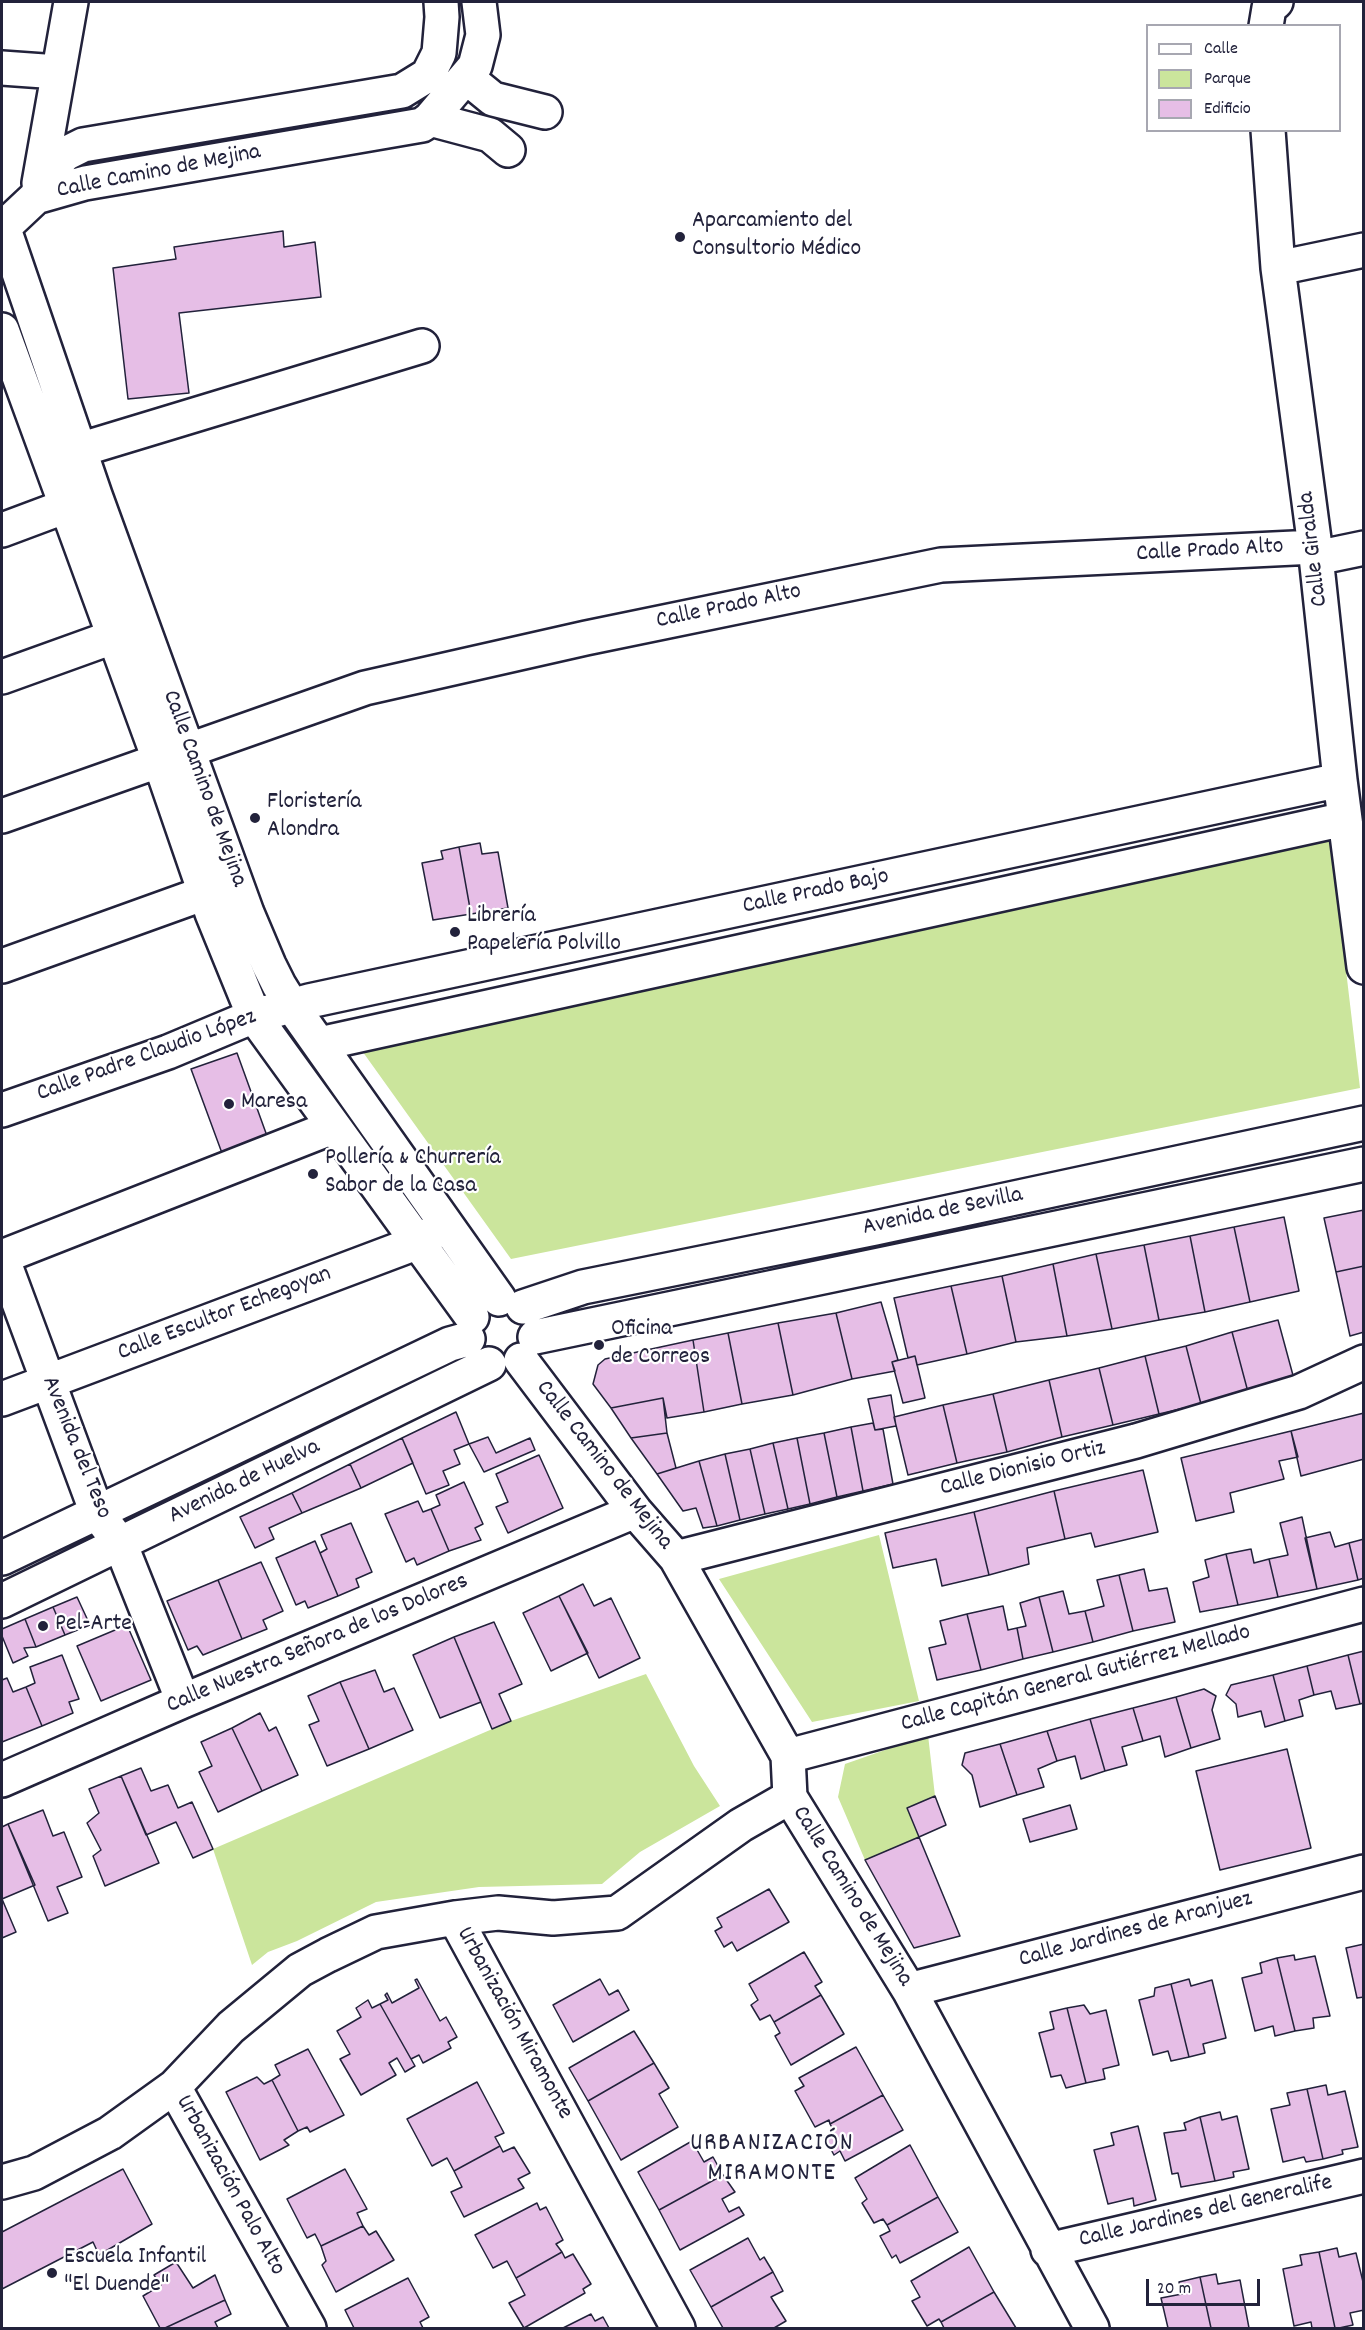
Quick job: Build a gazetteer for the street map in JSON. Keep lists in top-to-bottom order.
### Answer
{
  "streets": {
    "street": [
      "Calle Camino de Mejina",
      "Calle Giralda",
      "Calle Prado Alto",
      "Calle Prado Bajo",
      "Calle Padre Claudio López",
      "Avenida de Sevilla",
      "Calle Escultor Echegoyan",
      "Avenida del Teso",
      "Calle Dionisio Ortiz",
      "Avenida de Huelva",
      "Calle Nuestra Señora de los Dolores",
      "Calle Capitán General Gutiérrez Mellado",
      "Calle Jardines de Aranjuez",
      "Urbanización Miramonte",
      "Urbanización Palo Alto",
      "Calle Jardines del Generalife"
    ]
  },
  "crossings": [
    ["Calle Camino de Mejina", "Calle Prado Alto"],
    ["Calle Camino de Mejina", "Calle Prado Bajo"],
    ["Calle Camino de Mejina", "Calle Padre Claudio López"],
    ["Calle Camino de Mejina", "Avenida de Sevilla"],
    ["Calle Camino de Mejina", "Calle Escultor Echegoyan"],
    ["Calle Camino de Mejina", "Calle Dionisio Ortiz"],
    ["Calle Camino de Mejina", "Avenida de Huelva"],
    ["Calle Camino de Mejina", "Calle Nuestra Señora de los Dolores"],
    ["Calle Camino de Mejina", "Calle Capitán General Gutiérrez Mellado"],
    ["Calle Camino de Mejina", "Calle Jardines de Aranjuez"],
    ["Calle Camino de Mejina", "Urbanización Miramonte"],
    ["Calle Camino de Mejina", "Calle Jardines del Generalife"],
    ["Calle Giralda", "Calle Prado Alto"],
    ["Calle Giralda", "Calle Prado Bajo"],
    ["Calle Prado Bajo", "Calle Padre Claudio López"],
    ["Avenida de Sevilla", "Avenida de Huelva"],
    ["Calle Escultor Echegoyan", "Avenida del Teso"],
    ["Avenida del Teso", "Avenida de Huelva"],
    ["Avenida del Teso", "Calle Nuestra Señora de los Dolores"],
    ["Urbanización Miramonte", "Urbanización Palo Alto"]
  ],
  "districts": ["URBANIZACIÓN MIRAMONTE"],
  "places": [
    "Aparcamiento del Consultorio Médico",
    "Floristería Alondra",
    "Librería Papelería Polvillo",
    "Maresa",
    "Pollería & Churrería Sabor de la Casa",
    "Oficina de Correos",
    "Pel-Arte",
    "Escuela Infantil \"El Duende\""
  ],
  "legend": ["Calle", "Parque", "Edificio"],
  "scale_bar": "20 m"
}
